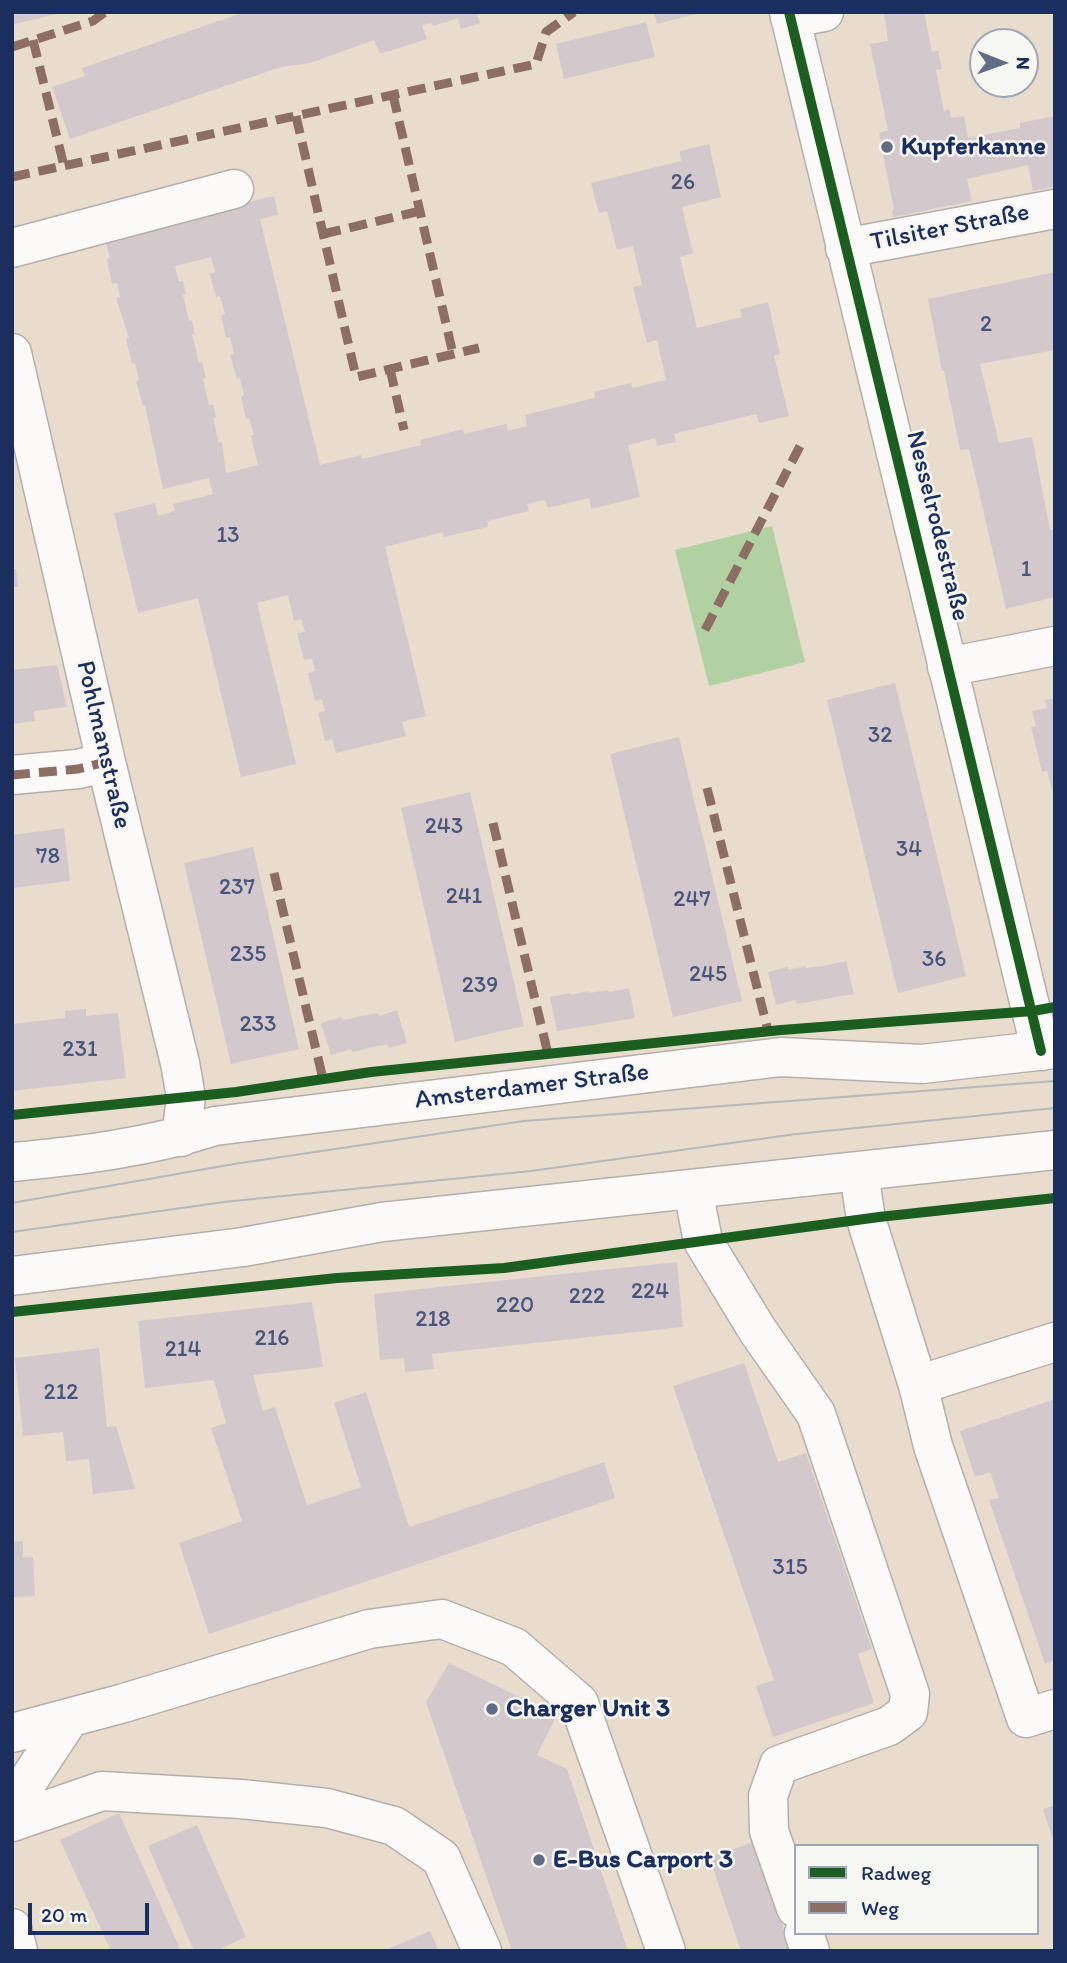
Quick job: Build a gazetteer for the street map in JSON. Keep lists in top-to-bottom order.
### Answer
{
  "streets": {
    "street": [
      "Tilsiter Straße",
      "Nesselrodestraße",
      "Pohlmanstraße",
      "Amsterdamer Straße"
    ]
  },
  "crossings": [
    ["Tilsiter Straße", "Nesselrodestraße"],
    ["Nesselrodestraße", "Amsterdamer Straße"],
    ["Pohlmanstraße", "Amsterdamer Straße"]
  ],
  "places": ["Kupferkanne", "Charger Unit 3", "E-Bus Carport 3"],
  "house_numbers": [
    "26",
    "2",
    "13",
    "1",
    "32",
    "243",
    "34",
    "78",
    "237",
    "241",
    "247",
    "235",
    "36",
    "245",
    "239",
    "233",
    "231",
    "224",
    "222",
    "220",
    "218",
    "216",
    "214",
    "212",
    "315"
  ],
  "legend": ["Radweg", "Weg"],
  "scale_bar": "20 m",
  "north": "right"
}
